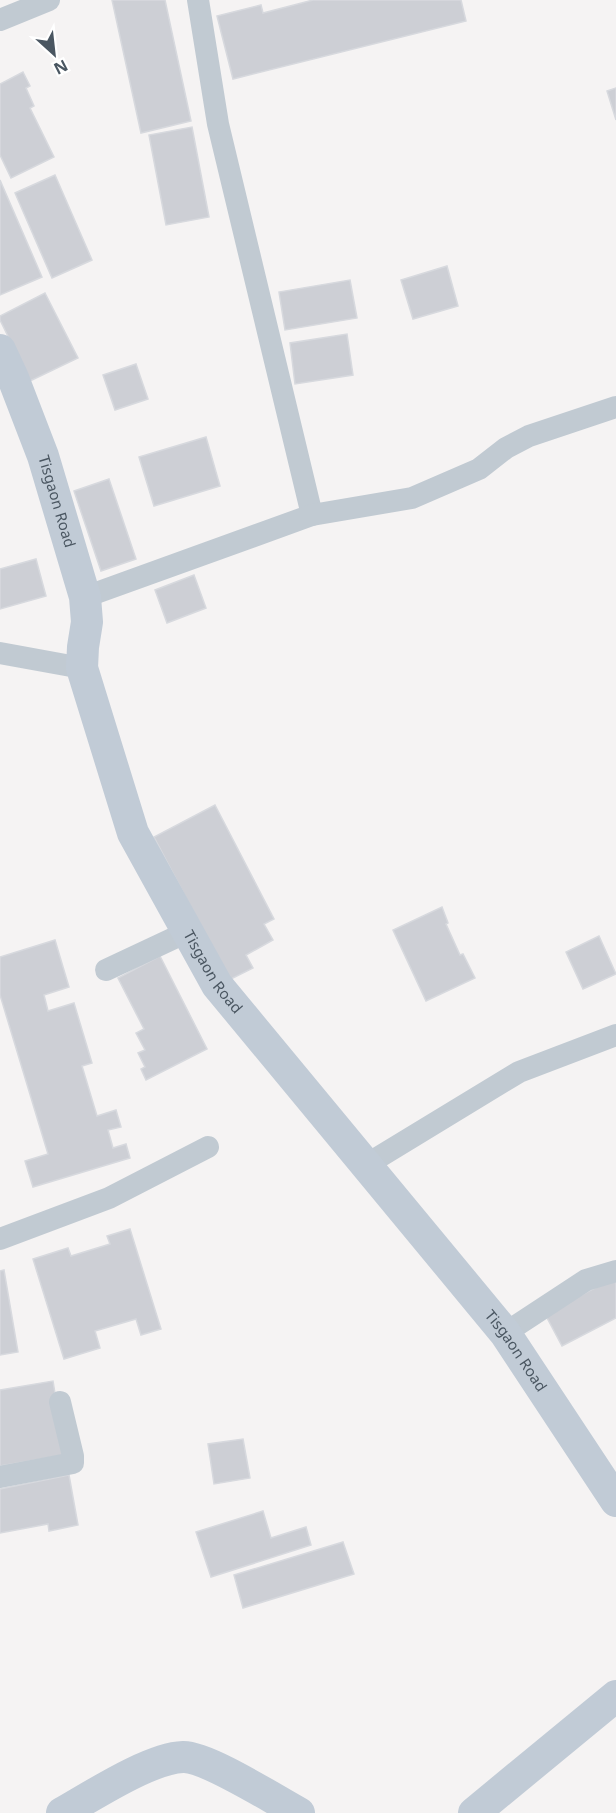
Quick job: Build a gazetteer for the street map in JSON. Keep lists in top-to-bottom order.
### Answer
{
  "streets": {
    "street": ["Tisgaon Road"]
  },
  "north": "bottom right"
}
